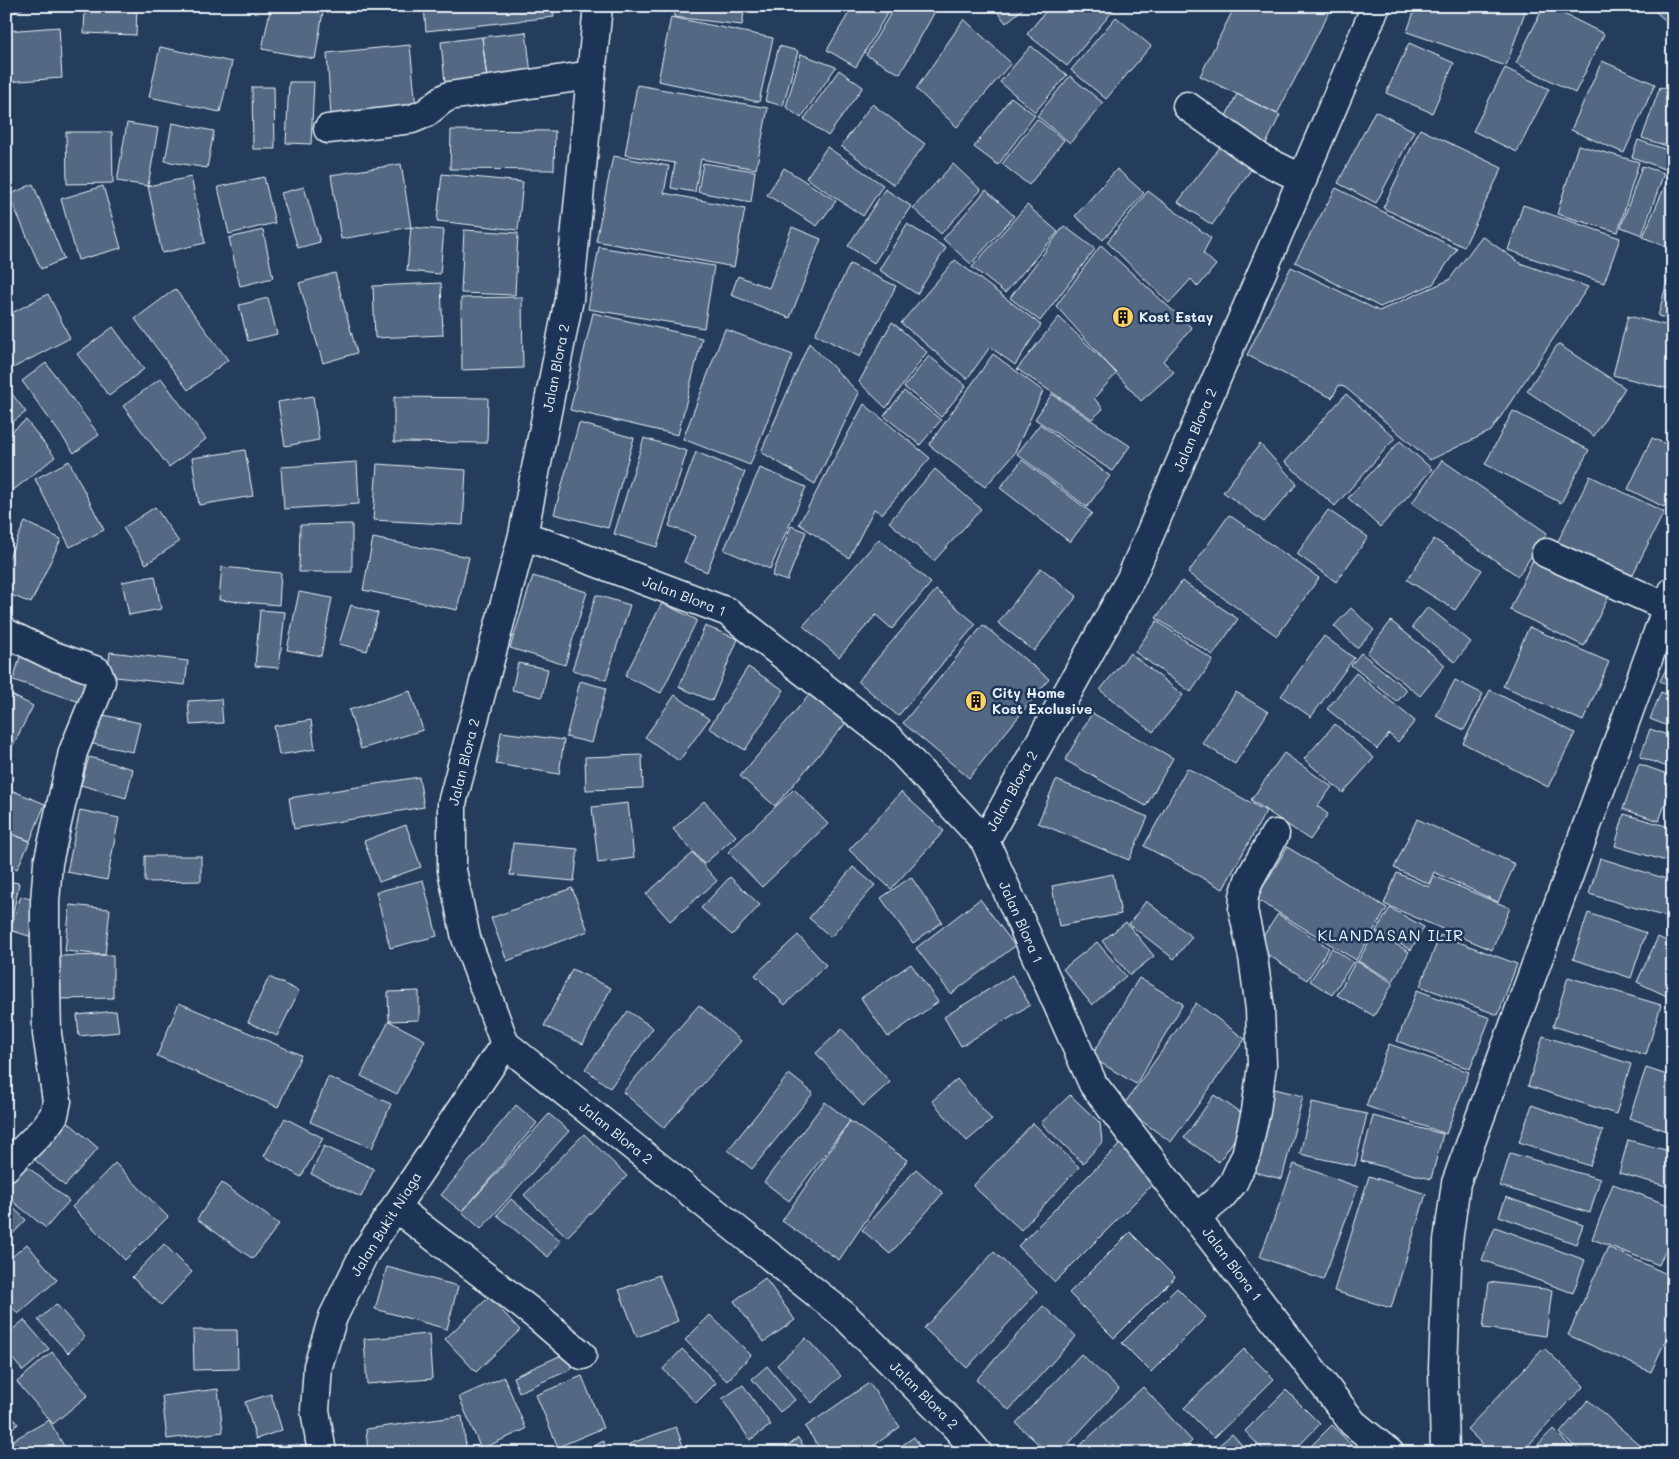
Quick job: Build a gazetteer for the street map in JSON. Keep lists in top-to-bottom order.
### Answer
{
  "streets": {
    "street": ["Jalan Blora 2", "Jalan Blora 1", "Jalan Bukit Niaga"]
  },
  "crossings": [
    ["Jalan Blora 2", "Jalan Blora 1"],
    ["Jalan Blora 2", "Jalan Bukit Niaga"]
  ],
  "districts": ["KLANDASAN ILIR"],
  "places": {
    "building": ["Kost Estay", "City Home Kost Exclusive"]
  }
}
